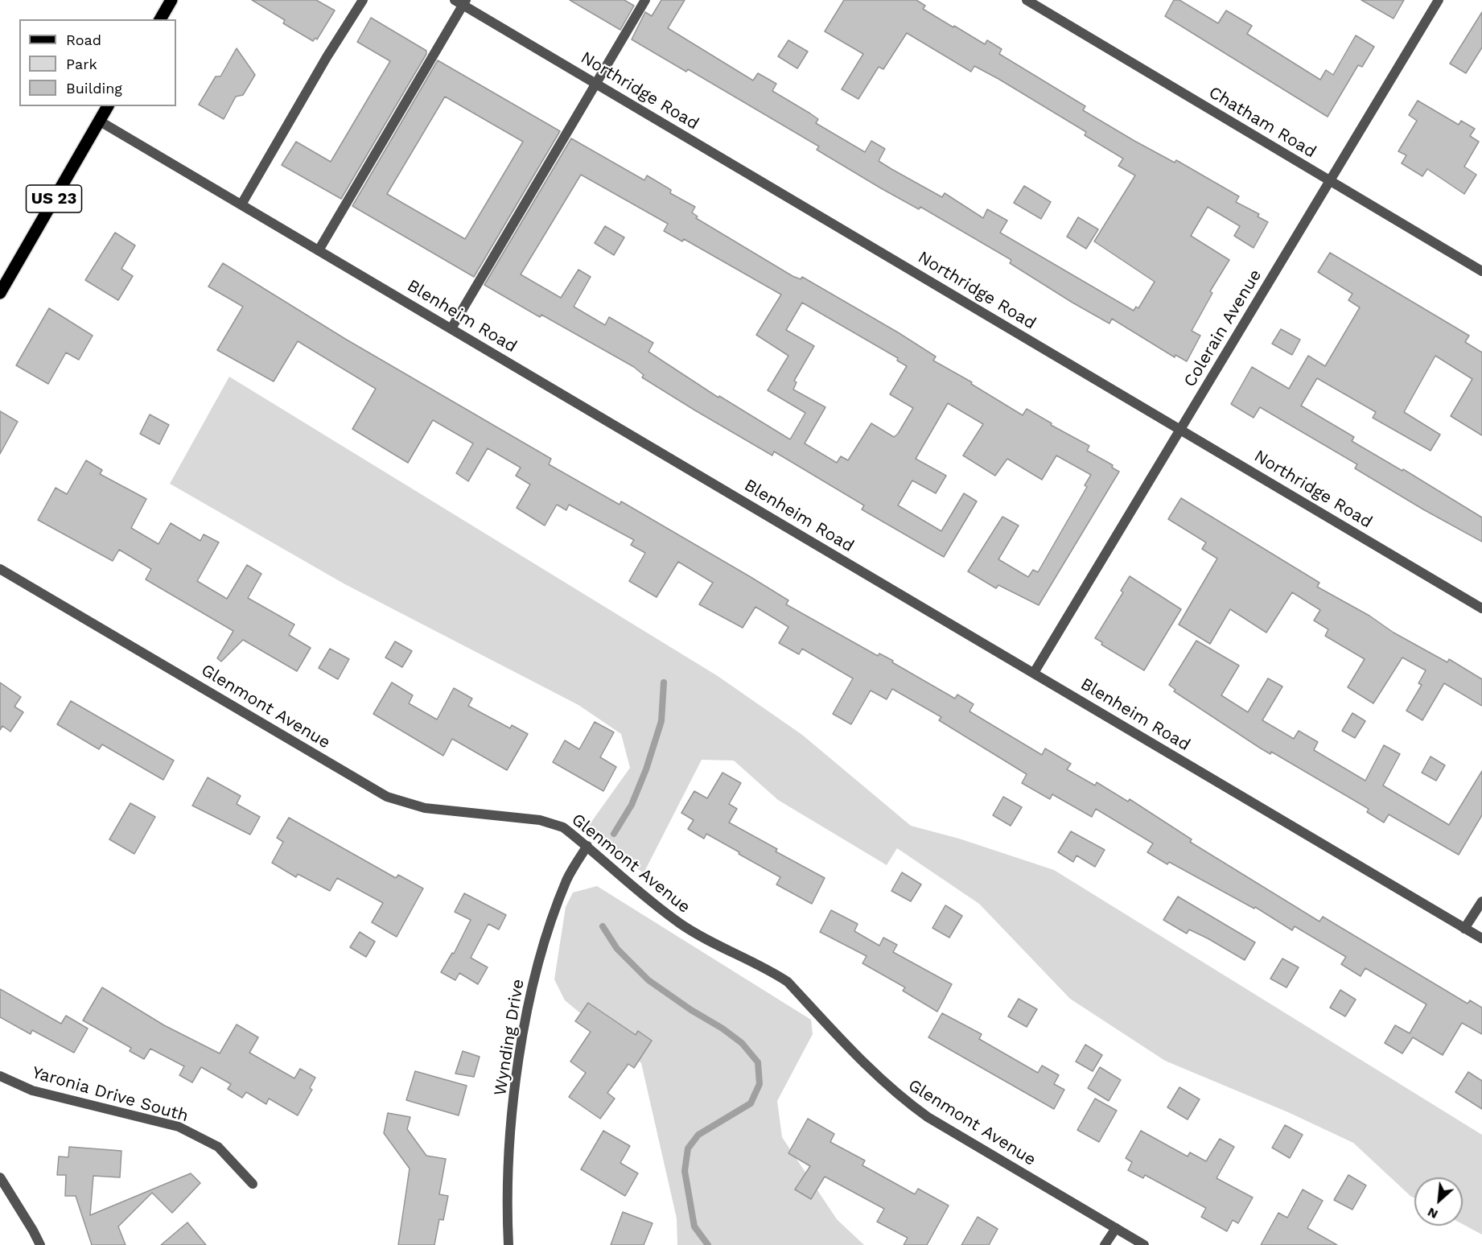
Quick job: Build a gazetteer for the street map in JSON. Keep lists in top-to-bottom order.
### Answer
{
  "streets": {
    "main road": ["US 23"],
    "street": [
      "Northridge Road",
      "Chatham Road",
      "Blenheim Road",
      "Colerain Avenue",
      "Glenmont Avenue",
      "Wynding Drive",
      "Yaronia Drive South"
    ]
  },
  "crossings": [
    ["Northridge Road", "Colerain Avenue"],
    ["Chatham Road", "Colerain Avenue"],
    ["US 23", "Blenheim Road"],
    ["Blenheim Road", "Colerain Avenue"],
    ["Glenmont Avenue", "Wynding Drive"]
  ],
  "legend": ["Road", "Park", "Building"],
  "north": "bottom left"
}
